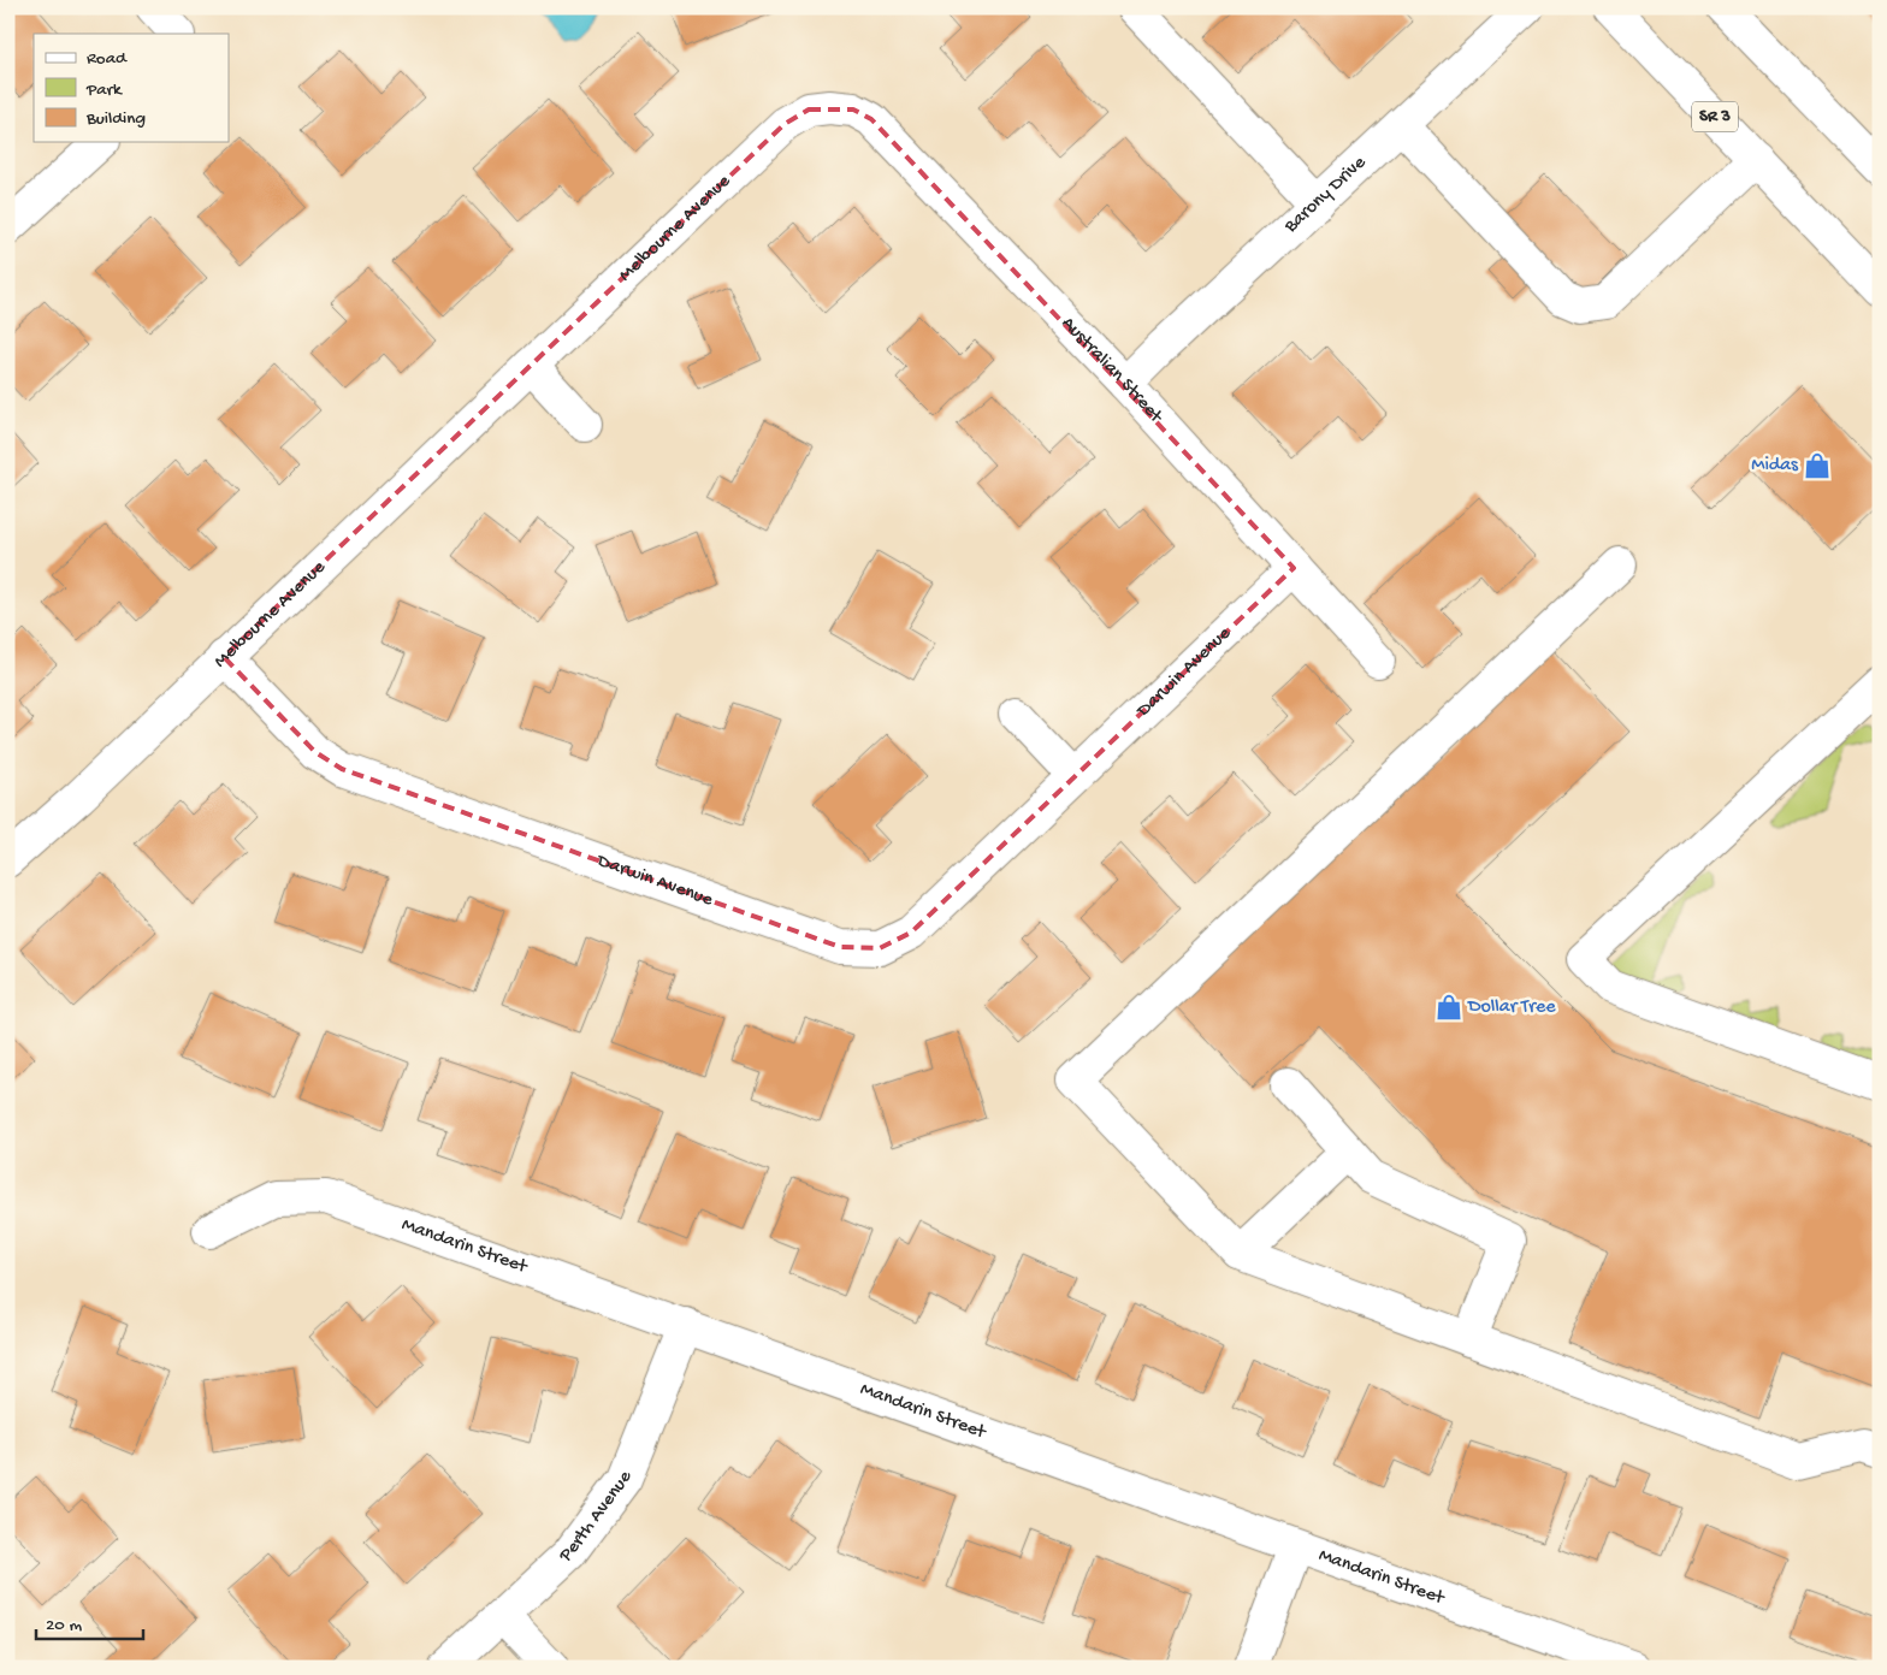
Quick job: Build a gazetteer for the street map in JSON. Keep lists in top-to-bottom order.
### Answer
{
  "streets": {
    "street": [
      "SR 3",
      "Barony Drive",
      "Melbourne Avenue",
      "Australian Street",
      "Darwin Avenue",
      "Mandarin Street",
      "Perth Avenue"
    ]
  },
  "crossings": [
    ["Barony Drive", "Australian Street"],
    ["Melbourne Avenue", "Australian Street"],
    ["Melbourne Avenue", "Darwin Avenue"],
    ["Australian Street", "Darwin Avenue"],
    ["Mandarin Street", "Perth Avenue"]
  ],
  "places": {
    "shop": ["Midas", "Dollar Tree"]
  },
  "legend": ["Road", "Park", "Building"],
  "scale_bar": "20 m"
}
